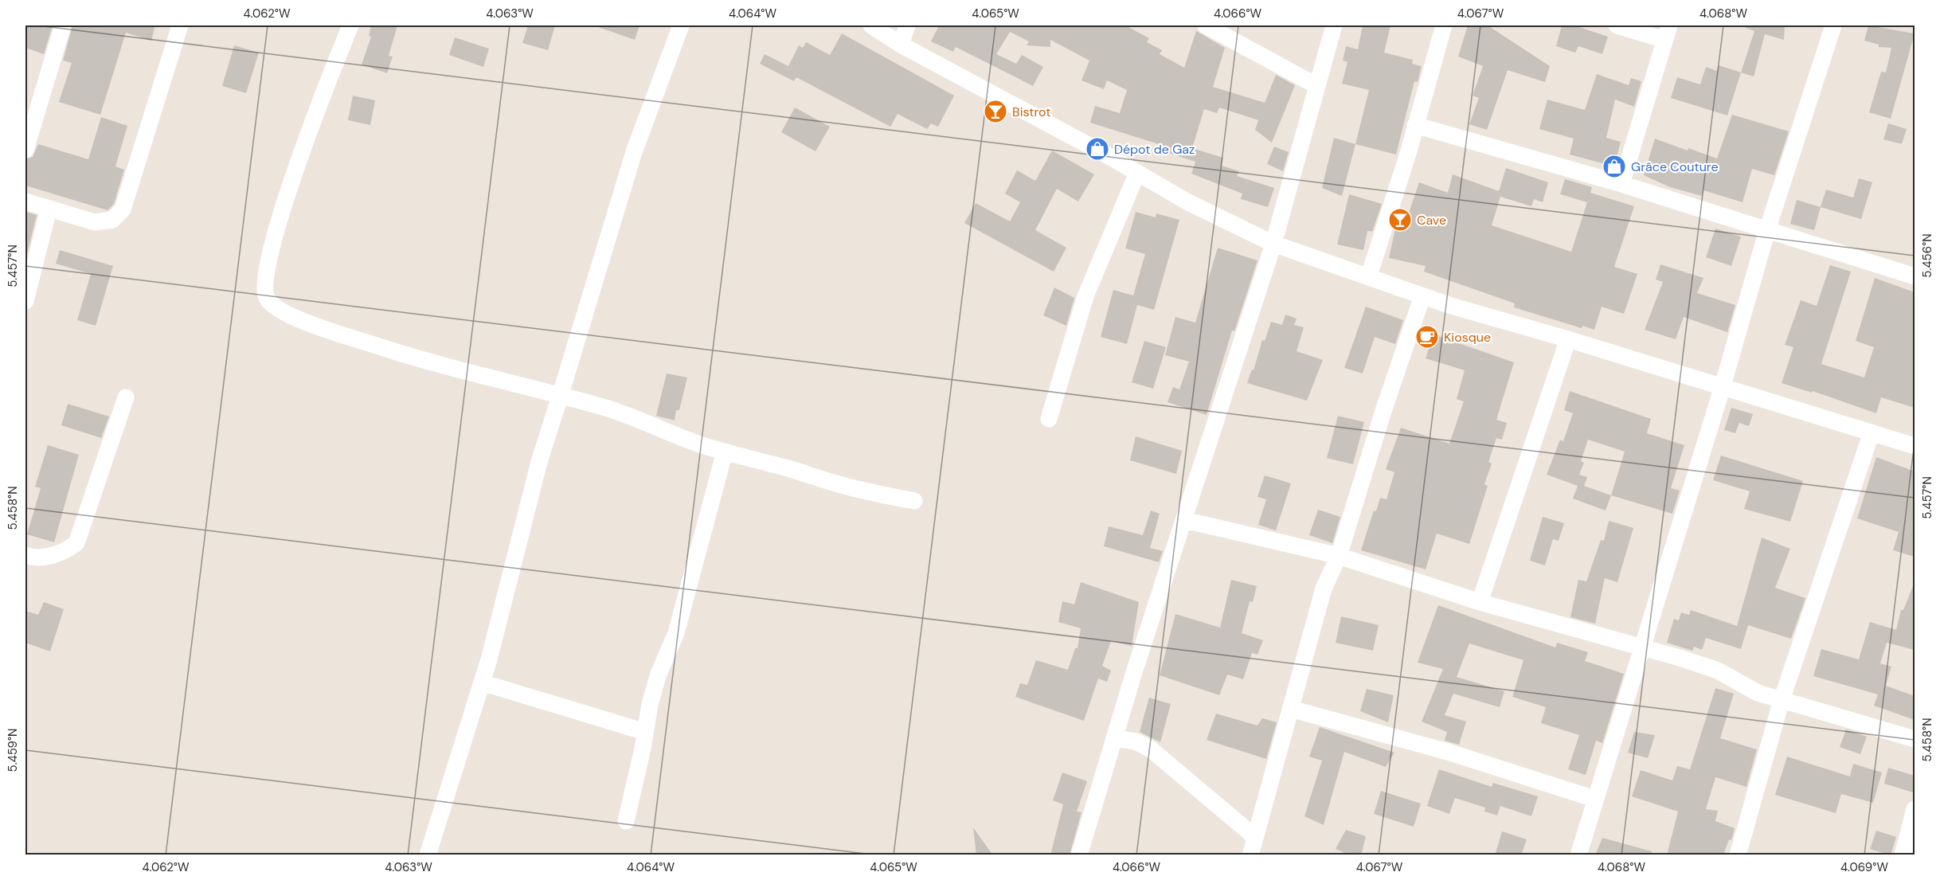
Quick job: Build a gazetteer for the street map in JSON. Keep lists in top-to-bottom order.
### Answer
{
  "places": {
    "bar": ["Bistrot", "Cave"],
    "shop": ["Dépot de Gaz", "Grâce Couture"],
    "cafe": ["Kiosque"]
  },
  "coordinates": [
    "4.062°W",
    "4.063°W",
    "4.064°W",
    "4.065°W",
    "4.066°W",
    "4.067°W",
    "4.068°W",
    "5.456°N",
    "5.457°N",
    "5.458°N",
    "5.459°N",
    "4.069°W"
  ]
}
